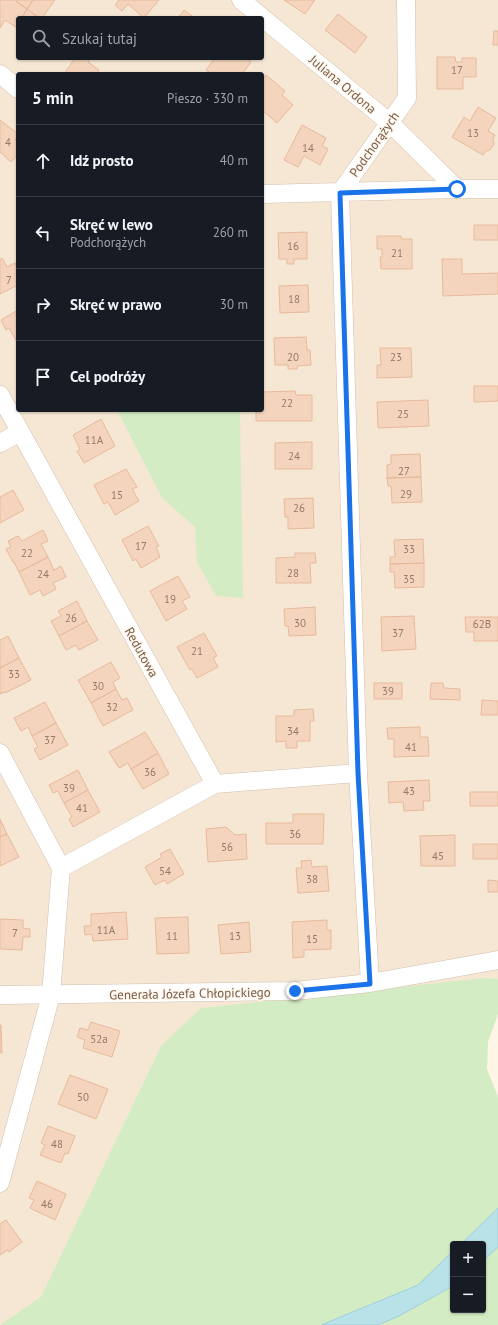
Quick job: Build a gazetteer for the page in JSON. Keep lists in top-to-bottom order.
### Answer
{
  "streets": {
    "street": [
      "Juliana Ordona",
      "Podchorążych",
      "Redutowa",
      "Generała Józefa Chłopickiego"
    ]
  },
  "crossings": [
    ["Juliana Ordona", "Podchorążych"]
  ],
  "house_numbers": [
    "17",
    "13",
    "4",
    "14",
    "16",
    "21",
    "7",
    "18",
    "20",
    "23",
    "22",
    "25",
    "11A",
    "24",
    "27",
    "29",
    "15",
    "26",
    "17",
    "33",
    "22",
    "28",
    "24",
    "35",
    "19",
    "26",
    "30",
    "62B",
    "37",
    "21",
    "33",
    "30",
    "39",
    "32",
    "34",
    "37",
    "41",
    "36",
    "39",
    "43",
    "41",
    "36",
    "56",
    "45",
    "54",
    "38",
    "11A",
    "7",
    "11",
    "13",
    "15",
    "52a",
    "50",
    "48",
    "46"
  ],
  "page": {
    "search": "Szukaj tutaj",
    "heading": ["5 min", "Pieszo · 330 m"],
    "list": [
      ["Idź prosto", "40 m"],
      ["Skręć w lewo", "Podchorążych", "260 m"],
      ["Skręć w prawo", "30 m"],
      "Cel podróży"
    ],
    "map_buttons": ["+", "−"]
  }
}
